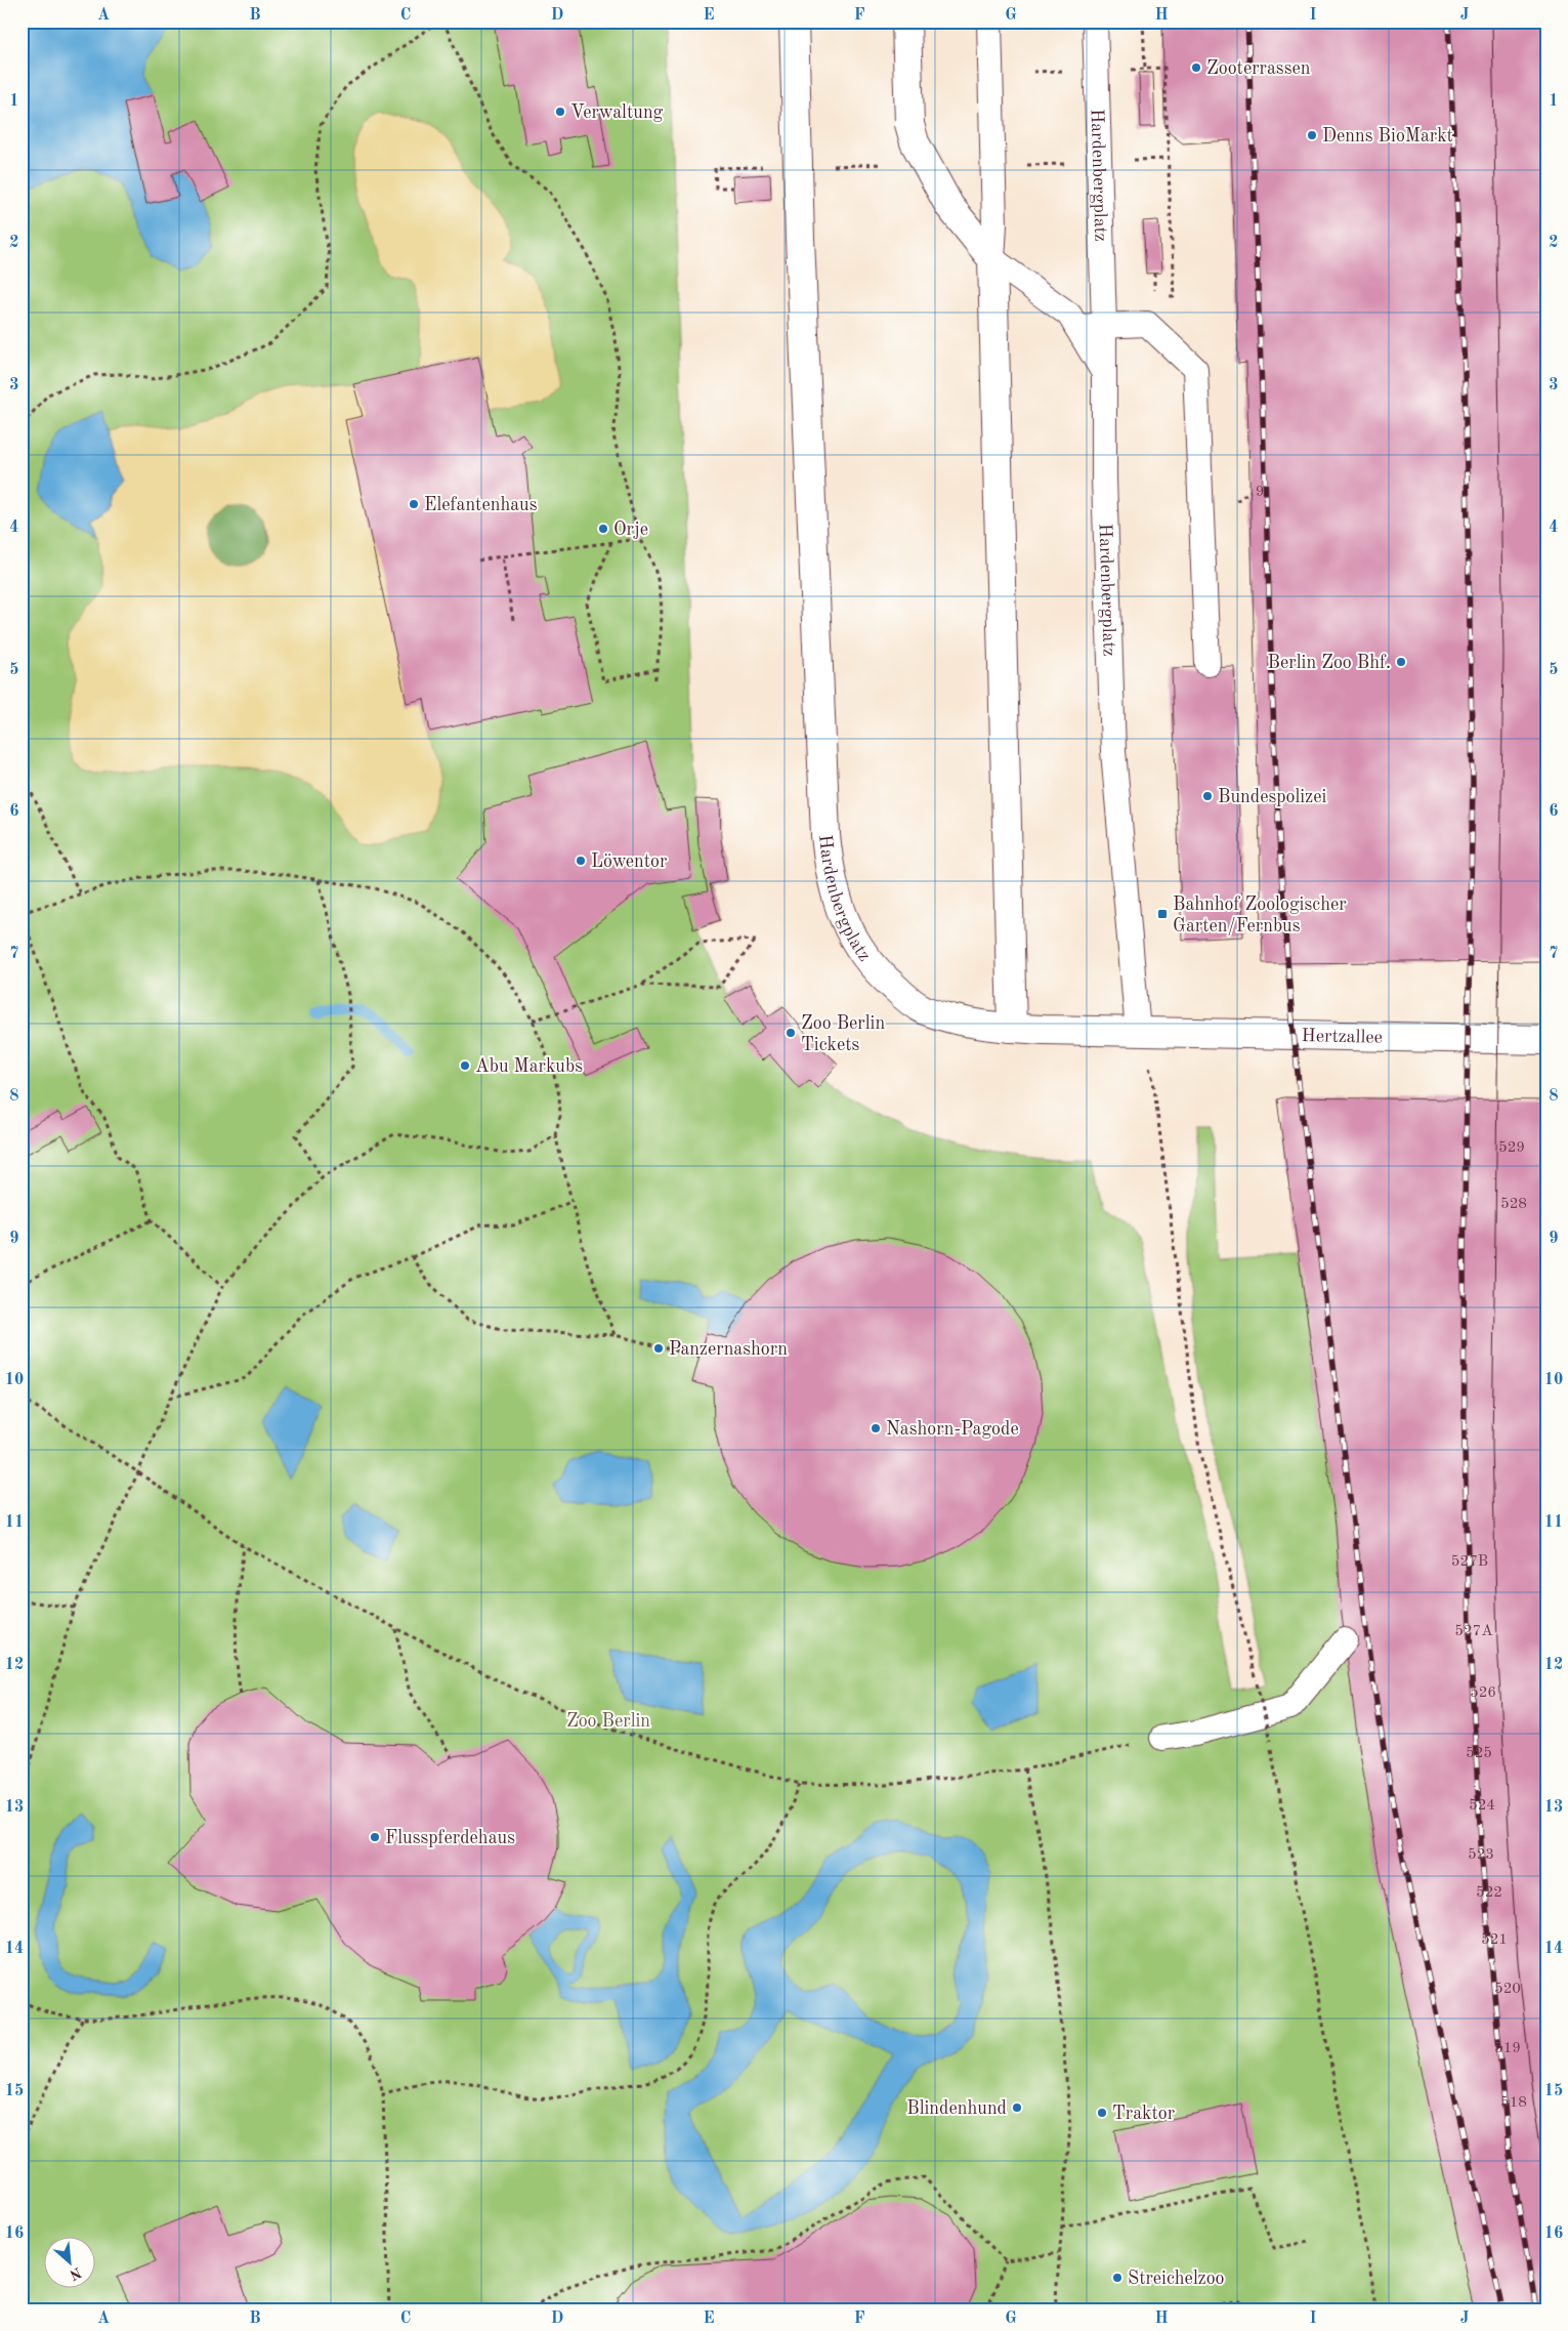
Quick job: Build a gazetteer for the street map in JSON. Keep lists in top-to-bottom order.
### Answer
{
  "streets": {
    "street": ["Hardenbergplatz", "Hertzallee"]
  },
  "crossings": [
    ["Hardenbergplatz", "Hertzallee"]
  ],
  "parks": ["Zoo Berlin"],
  "places": {
    "other": [
      "Zooterrassen",
      "Verwaltung",
      "Denns BioMarkt",
      "Elefantenhaus",
      "Orje",
      "Berlin Zoo Bhf.",
      "Bundespolizei",
      "Löwentor",
      "Zoo Berlin Tickets",
      "Abu Markubs",
      "Panzernashorn",
      "Nashorn-Pagode",
      "Flusspferdehaus",
      "Blindenhund",
      "Traktor",
      "Streichelzoo"
    ],
    "transit": ["Bahnhof Zoologischer Garten/Fernbus"]
  },
  "house_numbers": [
    "9",
    "529",
    "528",
    "527B",
    "527A",
    "526",
    "525",
    "524",
    "523",
    "522",
    "521",
    "520",
    "519",
    "518"
  ],
  "north": "bottom right",
  "grid": {
    "columns": [
      "A",
      "B",
      "C",
      "D",
      "E",
      "F",
      "G",
      "H",
      "I",
      "J"
    ],
    "rows": [
      "1",
      "2",
      "3",
      "4",
      "5",
      "6",
      "7",
      "8",
      "9",
      "10",
      "11",
      "12",
      "13",
      "14",
      "15",
      "16"
    ]
  }
}
